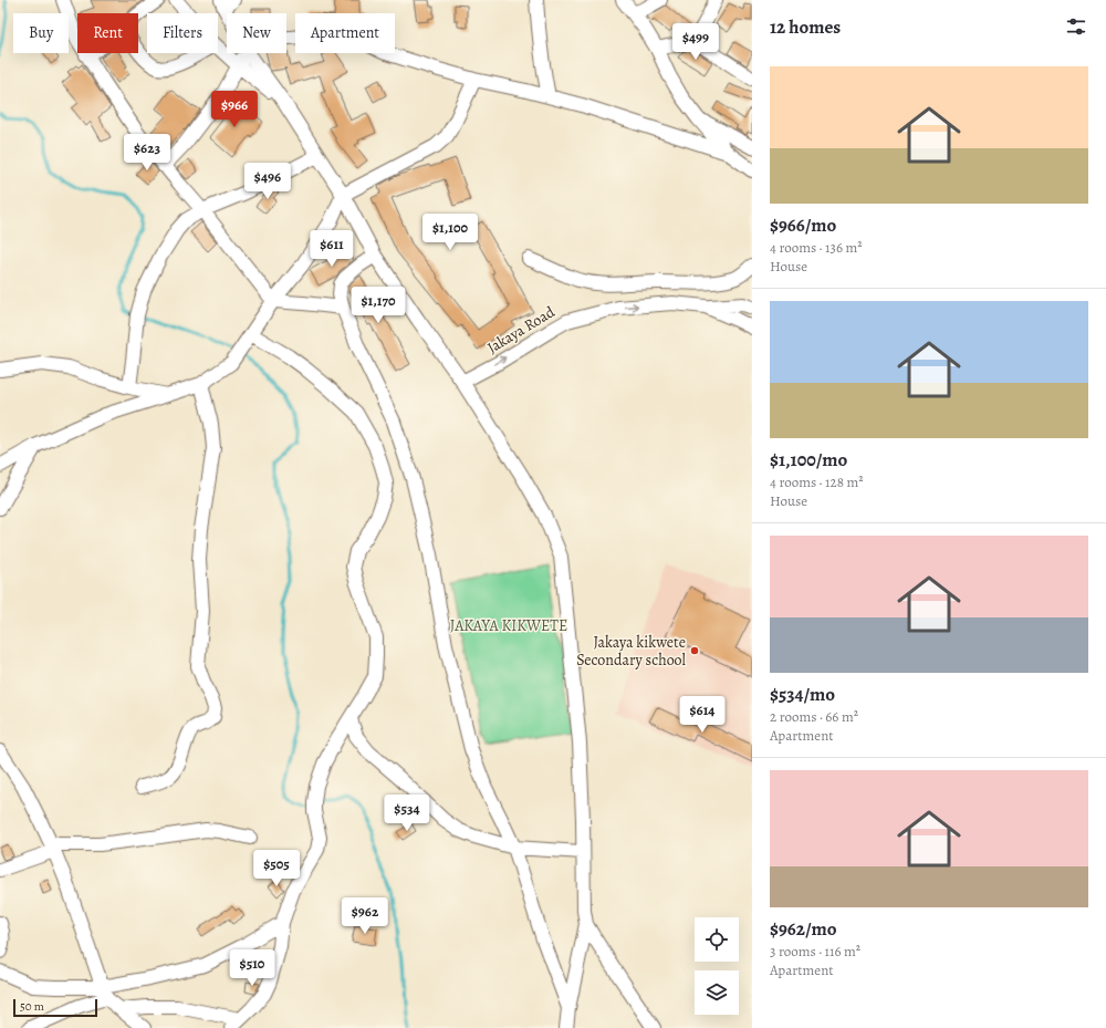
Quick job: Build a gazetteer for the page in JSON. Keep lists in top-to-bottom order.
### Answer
{
  "streets": {
    "street": ["Jakaya Road"]
  },
  "parks": ["JAKAYA KIKWETE"],
  "places": ["Jakaya kikwete Secondary school"],
  "scale_bar": "50 m",
  "page": {
    "heading": "12 homes",
    "chip": [
      "Buy",
      "Rent",
      "Filters",
      "New",
      "Apartment"
    ],
    "price": [
      "$499",
      "$966",
      "$623",
      "$496",
      "$1,100",
      "$611",
      "$1,170",
      "$614",
      "$534",
      "$505",
      "$962",
      "$510"
    ],
    "list": [
      {
        "name": "$966/mo",
        "note": "4 rooms · 136 m² · House"
      },
      {
        "name": "$1,100/mo",
        "note": "4 rooms · 128 m² · House"
      },
      {
        "name": "$534/mo",
        "note": "2 rooms · 66 m² · Apartment"
      },
      {
        "name": "$962/mo",
        "note": "3 rooms · 116 m² · Apartment"
      }
    ],
    "scale": "50 m"
  }
}
